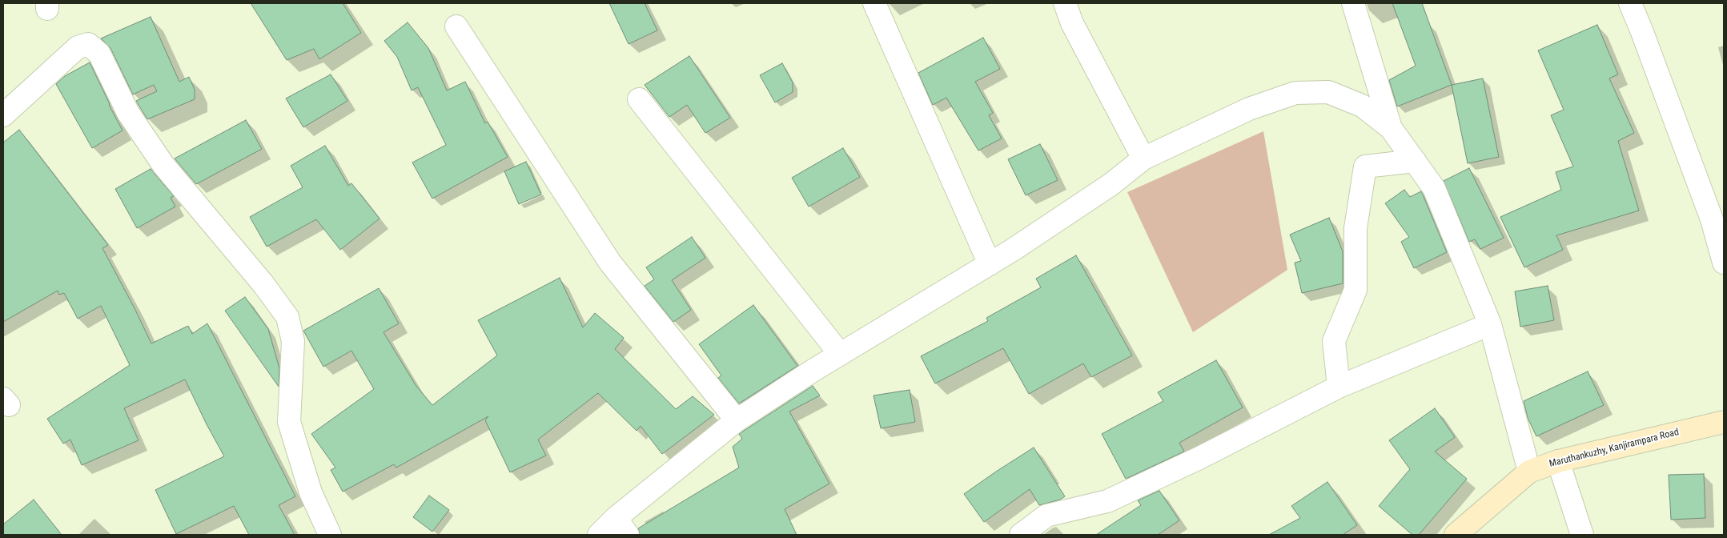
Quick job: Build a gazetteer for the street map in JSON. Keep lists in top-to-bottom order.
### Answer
{
  "streets": {
    "main road": ["Maruthankuzhy, Kanjirampara Road"]
  }
}
